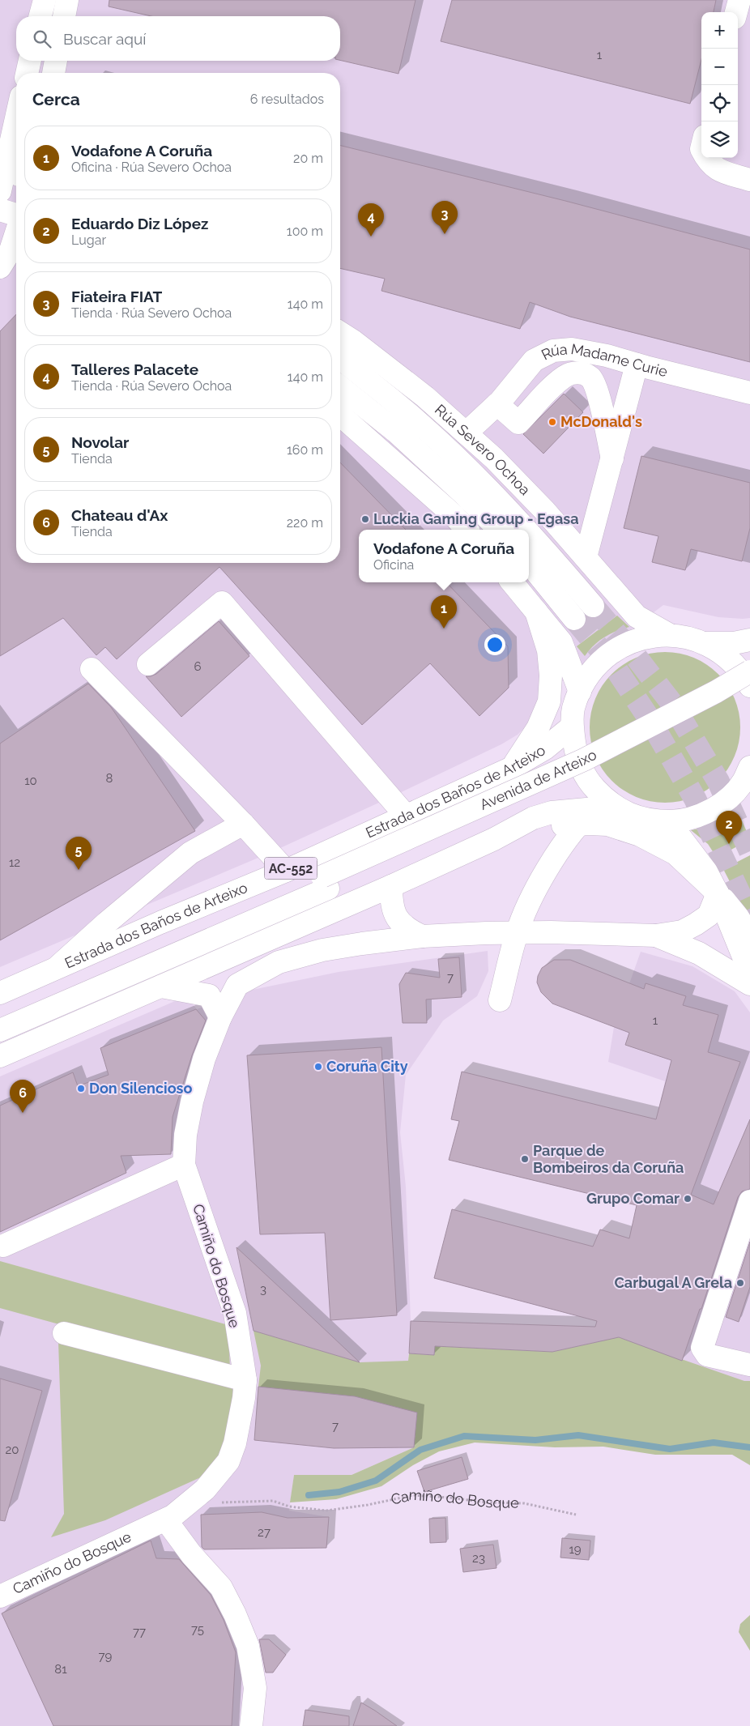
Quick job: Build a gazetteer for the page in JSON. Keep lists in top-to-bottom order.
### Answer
{
  "streets": {
    "main road": [
      "Rúa Madame Curie",
      "Rúa Severo Ochoa",
      "Avenida de Arteixo",
      "Estrada dos Baños de Arteixo",
      "AC-552",
      "Camiño do Bosque"
    ]
  },
  "crossings": [
    ["Rúa Madame Curie", "Rúa Severo Ochoa"],
    ["Rúa Severo Ochoa", "AC-552"],
    ["Avenida de Arteixo", "Estrada dos Baños de Arteixo"],
    ["Avenida de Arteixo", "AC-552"],
    ["Estrada dos Baños de Arteixo", "AC-552"]
  ],
  "places": [
    "McDonald's",
    "Luckia Gaming Group - Egasa",
    "Coruña City",
    "Don Silencioso",
    "Parque de Bombeiros da Coruña",
    "Grupo Comar",
    "Carbugal A Grela"
  ],
  "house_numbers": [
    "1",
    "6",
    "8",
    "10",
    "12",
    "7",
    "1",
    "3",
    "7",
    "20",
    "27",
    "19",
    "23",
    "75",
    "77",
    "79",
    "81"
  ],
  "page": {
    "map_buttons": ["+", "−"],
    "search": "Buscar aquí",
    "heading": ["Cerca", "6 resultados"],
    "list": [
      {
        "mark": "1",
        "name": "Vodafone A Coruña",
        "note": "Oficina · Rúa Severo Ochoa",
        "value": "20 m"
      },
      {
        "mark": "2",
        "name": "Eduardo Diz López",
        "note": "Lugar",
        "value": "100 m"
      },
      {
        "mark": "3",
        "name": "Fiateira FIAT",
        "note": "Tienda · Rúa Severo Ochoa",
        "value": "140 m"
      },
      {
        "mark": "4",
        "name": "Talleres Palacete",
        "note": "Tienda · Rúa Severo Ochoa",
        "value": "140 m"
      },
      {
        "mark": "5",
        "name": "Novolar",
        "note": "Tienda",
        "value": "160 m"
      },
      {
        "mark": "6",
        "name": "Chateau d'Ax",
        "note": "Tienda",
        "value": "220 m"
      }
    ],
    "pins": [
      "3",
      "4",
      "1",
      "2",
      "5",
      "6"
    ],
    "popup": ["Vodafone A Coruña", "Oficina"]
  }
}
